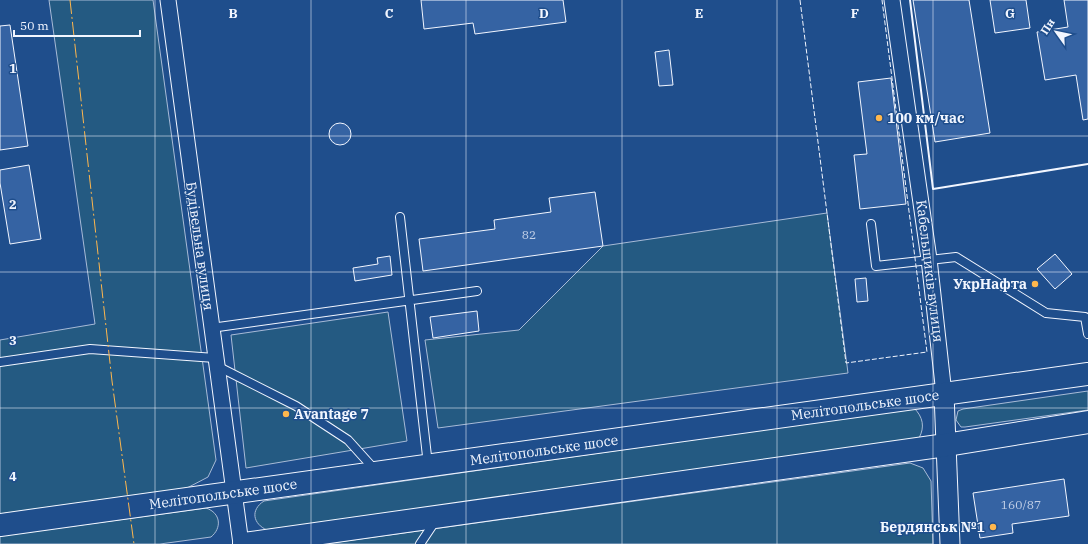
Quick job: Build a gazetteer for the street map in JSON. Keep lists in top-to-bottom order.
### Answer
{
  "streets": {
    "main road": ["Мелітопольське шосе"],
    "street": ["Будівельна вулиця", "Кабельщиків вулиця"]
  },
  "crossings": [
    ["Будівельна вулиця", "Мелітопольське шосе"],
    ["Кабельщиків вулиця", "Мелітопольське шосе"]
  ],
  "places": [
    "100 км/час",
    "УкрНафта",
    "Avantage 7",
    "Бердянськ №1"
  ],
  "house_numbers": ["82", "160/87"],
  "scale_bar": "50 m",
  "north": "top left",
  "grid": {
    "columns": [
      "B",
      "C",
      "D",
      "E",
      "F",
      "G"
    ],
    "rows": [
      "1",
      "2",
      "3",
      "4"
    ]
  }
}
